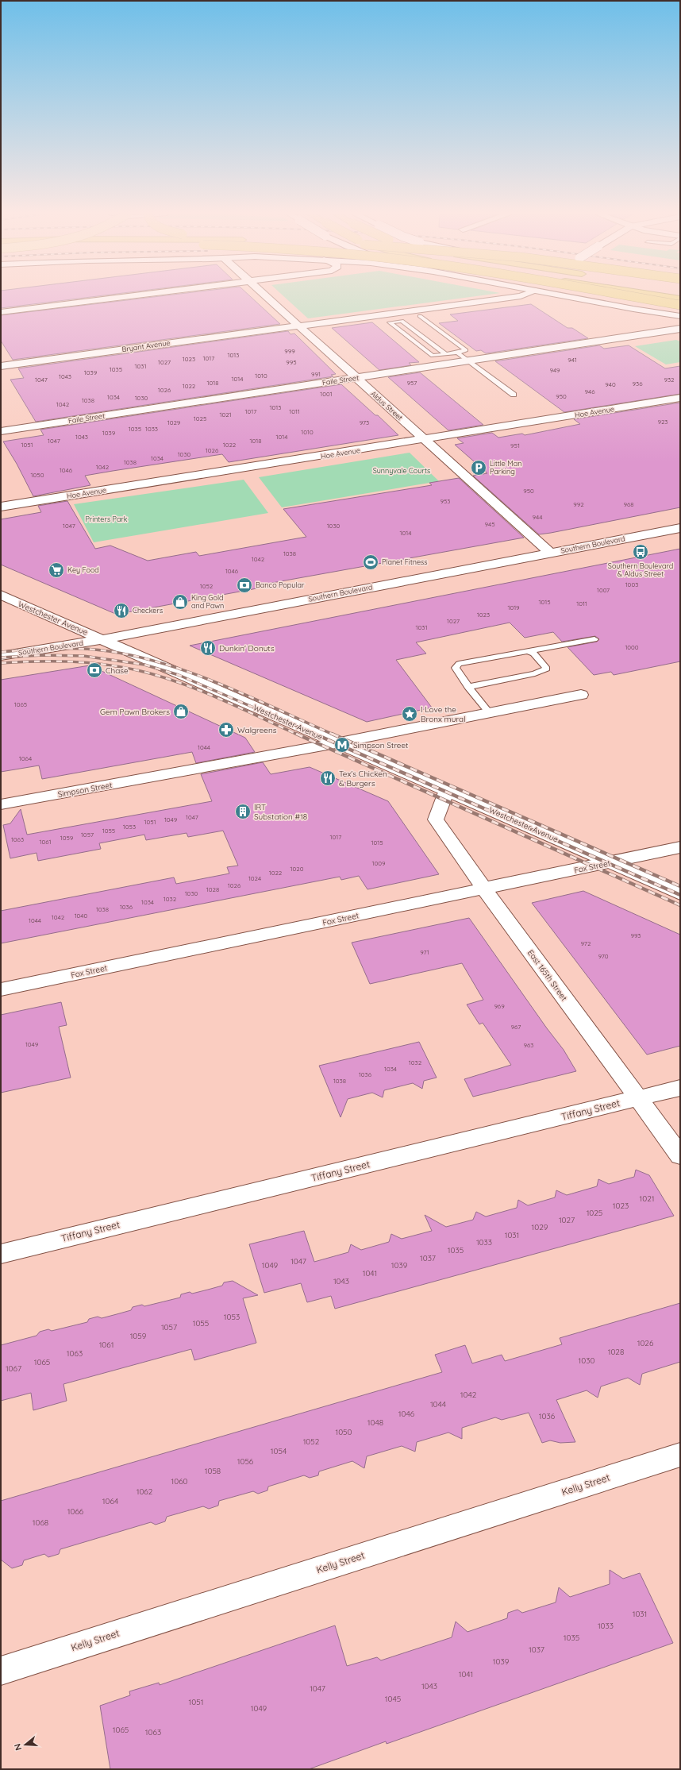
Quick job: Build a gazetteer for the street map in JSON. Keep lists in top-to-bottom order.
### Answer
{
  "streets": {
    "street": [
      "Bryant Avenue",
      "Faile Street",
      "Aldus Street",
      "Hoe Avenue",
      "Southern Boulevard",
      "Westchester Avenue",
      "Simpson Street",
      "Fox Street",
      "East 165th Street",
      "Tiffany Street",
      "Kelly Street"
    ]
  },
  "crossings": [
    ["Bryant Avenue", "Aldus Street"],
    ["Faile Street", "Aldus Street"],
    ["Aldus Street", "Hoe Avenue"],
    ["Aldus Street", "Southern Boulevard"],
    ["Southern Boulevard", "Westchester Avenue"],
    ["Westchester Avenue", "Simpson Street"],
    ["Westchester Avenue", "Fox Street"],
    ["Westchester Avenue", "East 165th Street"],
    ["Fox Street", "East 165th Street"],
    ["East 165th Street", "Tiffany Street"]
  ],
  "parks": ["Sunnyvale Courts", "Printers Park"],
  "places": {
    "parking": ["Little Man Parking"],
    "bus stop": ["Southern Boulevard & Aldus Street"],
    "sports": ["Planet Fitness"],
    "supermarket": ["Key Food"],
    "bank": ["Banco Popular", "Chase"],
    "shop": ["King Gold and Pawn", "Gem Pawn Brokers"],
    "restaurant": ["Checkers", "Dunkin' Donuts", "Tex's Chicken & Burgers"],
    "place": ["I Love the Bronx mural"],
    "pharmacy": ["Walgreens"],
    "metro station": ["Simpson Street"],
    "building": ["IRT Substation #18"]
  },
  "house_numbers": [
    "999",
    "1013",
    "1017",
    "1023",
    "941",
    "1027",
    "995",
    "1031",
    "1035",
    "949",
    "1039",
    "991",
    "1010",
    "1043",
    "1014",
    "1047",
    "932",
    "1018",
    "957",
    "936",
    "940",
    "1022",
    "1026",
    "946",
    "1001",
    "950",
    "1034",
    "1030",
    "1038",
    "1042",
    "1013",
    "1017",
    "1011",
    "1021",
    "1025",
    "923",
    "1029",
    "973",
    "1035",
    "1033",
    "1010",
    "1039",
    "1043",
    "1014",
    "1047",
    "1018",
    "1051",
    "1022",
    "951",
    "1026",
    "1030",
    "1034",
    "1038",
    "1042",
    "1046",
    "1050",
    "950",
    "953",
    "992",
    "968",
    "944",
    "945",
    "1047",
    "1030",
    "1014",
    "1038",
    "1042",
    "1046",
    "1003",
    "1052",
    "1007",
    "1015",
    "1011",
    "1019",
    "1023",
    "1027",
    "1031",
    "1000",
    "1065",
    "1044",
    "1064",
    "1047",
    "1049",
    "1051",
    "1053",
    "1055",
    "1057",
    "1017",
    "1059",
    "1063",
    "1061",
    "1015",
    "1009",
    "1020",
    "1022",
    "1024",
    "1026",
    "1028",
    "1030",
    "1032",
    "1034",
    "1036",
    "1038",
    "1040",
    "1042",
    "1044",
    "993",
    "972",
    "971",
    "970",
    "969",
    "967",
    "1049",
    "963",
    "1032",
    "1034",
    "1036",
    "1038",
    "1021",
    "1023",
    "1025",
    "1027",
    "1029",
    "1031",
    "1033",
    "1035",
    "1037",
    "1047",
    "1049",
    "1039",
    "1041",
    "1043",
    "1053",
    "1055",
    "1057",
    "1059",
    "1026",
    "1061",
    "1028",
    "1063",
    "1030",
    "1065",
    "1067",
    "1042",
    "1044",
    "1046",
    "1036",
    "1048",
    "1050",
    "1052",
    "1054",
    "1056",
    "1058",
    "1060",
    "1062",
    "1064",
    "1066",
    "1068",
    "1031",
    "1033",
    "1035",
    "1037",
    "1039",
    "1041",
    "1043",
    "1047",
    "1045",
    "1051",
    "1049",
    "1065",
    "1063"
  ],
  "north": "left"
}
